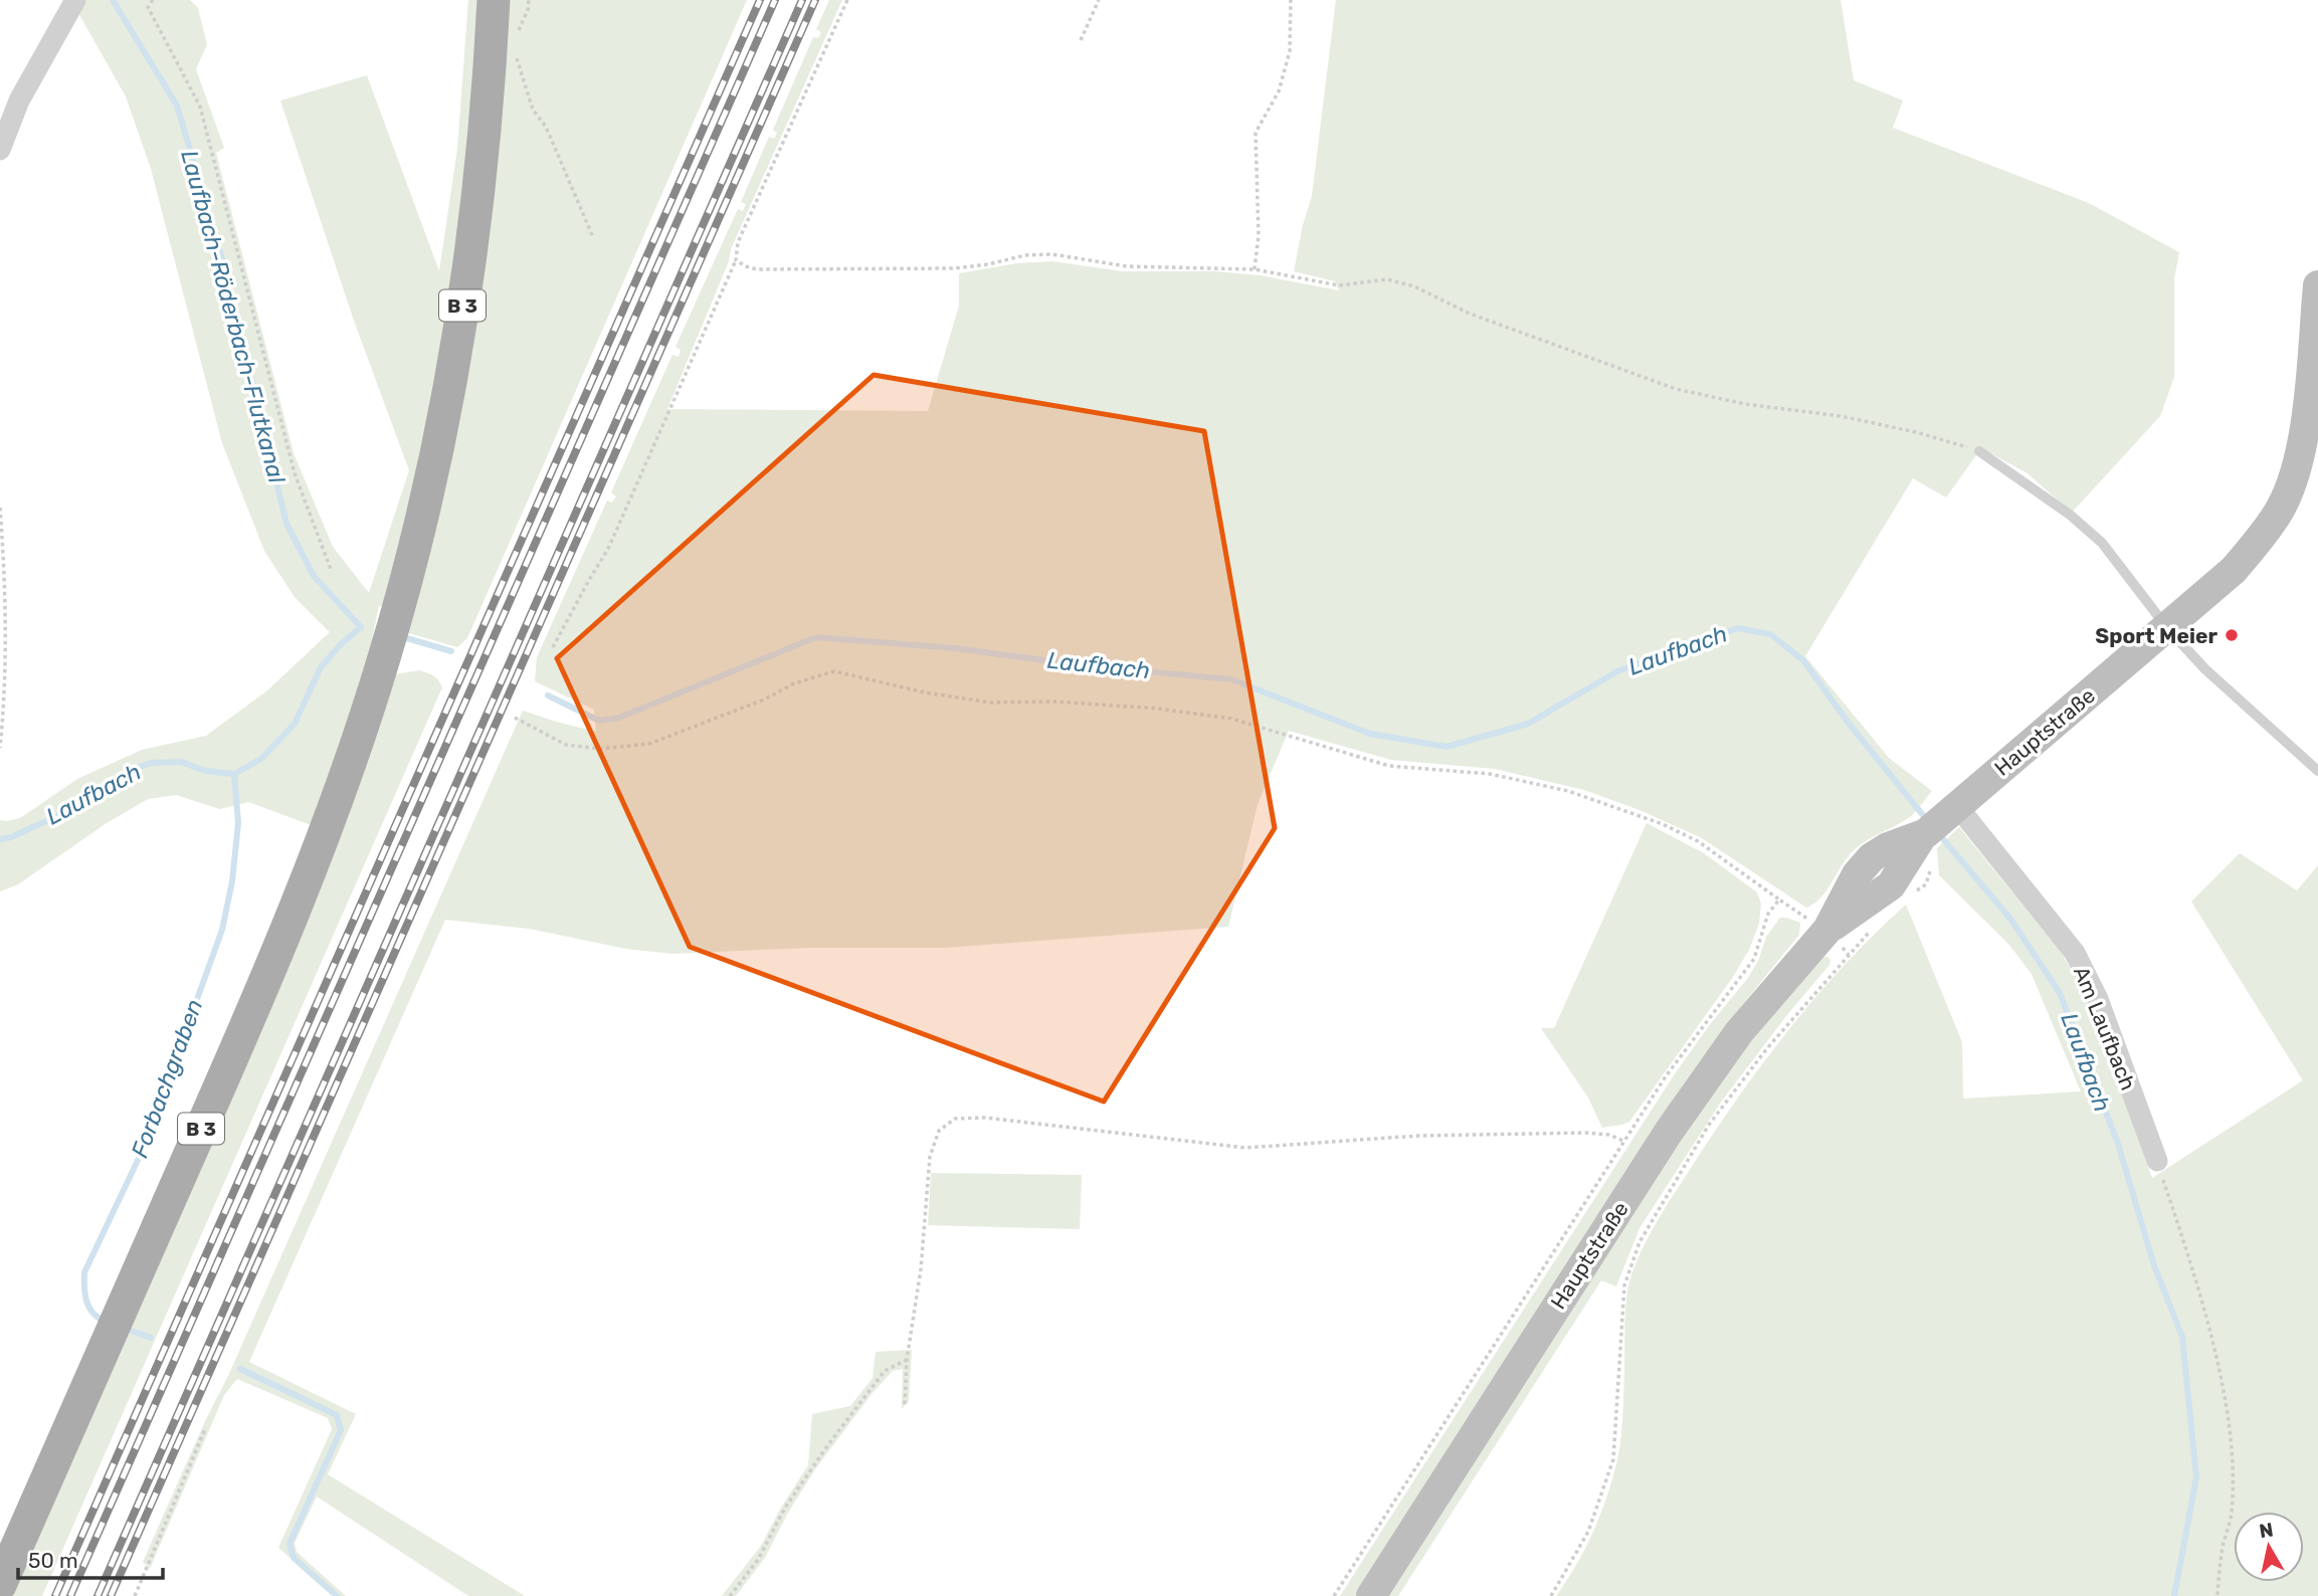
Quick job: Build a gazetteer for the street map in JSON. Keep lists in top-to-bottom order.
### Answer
{
  "streets": {
    "main road": ["B 3"],
    "street": ["Hauptstraße", "Am Laufbach"]
  },
  "crossings": [
    ["Hauptstraße", "Am Laufbach"]
  ],
  "water": ["Laufbach-Röderbach-Flutkanal", "Laufbach", "Forbachgraben"],
  "places": ["Sport Meier"],
  "scale_bar": "50 m",
  "north": "top"
}
